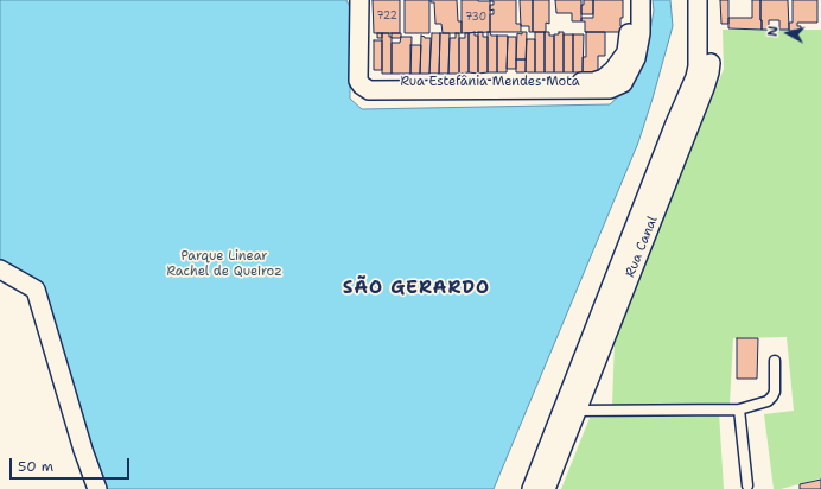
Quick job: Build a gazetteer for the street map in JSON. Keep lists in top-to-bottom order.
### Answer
{
  "streets": {
    "street": ["Rua Estefânia Mendes Mota", "Rua Canal"]
  },
  "districts": ["SÃO GERARDO"],
  "parks": ["Parque Linear Rachel de Queiroz"],
  "house_numbers": ["722", "730"],
  "scale_bar": "50 m",
  "north": "left"
}
